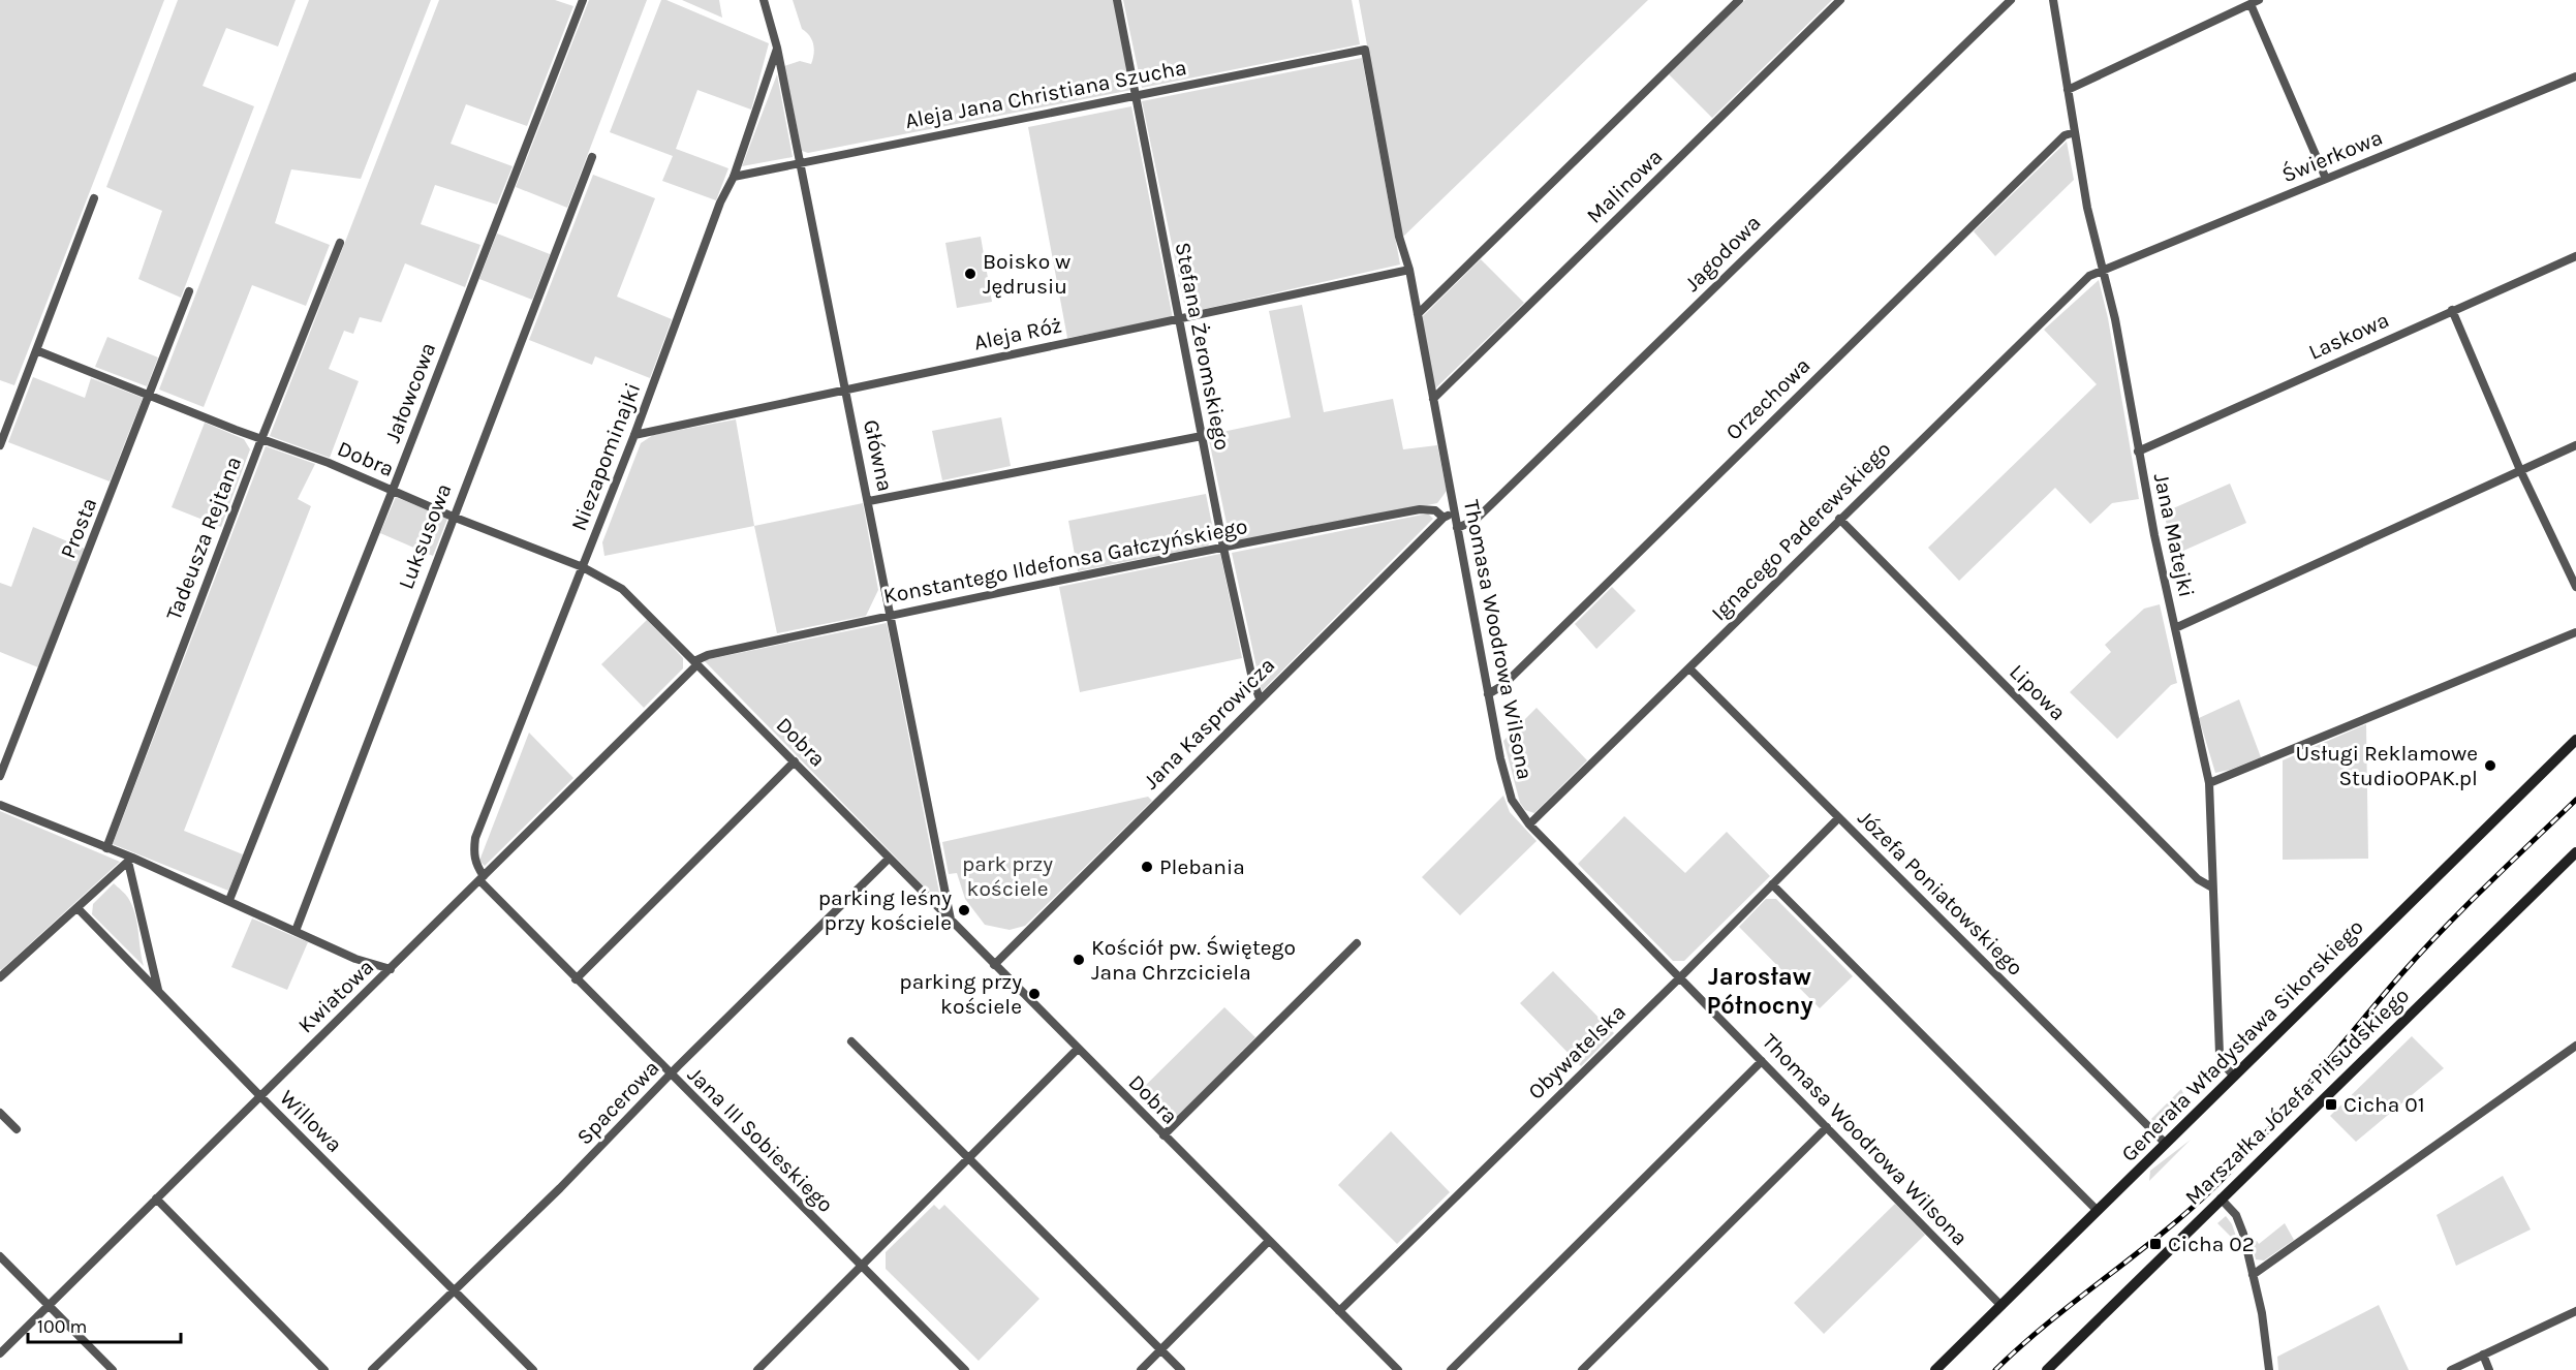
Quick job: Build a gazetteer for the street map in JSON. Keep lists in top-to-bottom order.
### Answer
{
  "streets": {
    "main road": ["Generała Władysława Sikorskiego", "Marszałka Józefa Piłsudskiego"],
    "street": [
      "Aleja Jana Christiana Szucha",
      "Świerkowa",
      "Malinowa",
      "Jagodowa",
      "Aleja Róż",
      "Laskowa",
      "Stefana Żeromskiego",
      "Jałowcowa",
      "Orzechowa",
      "Główna",
      "Niezapominajki",
      "Dobra",
      "Prosta",
      "Ignacego Paderewskiego",
      "Jana Matejki",
      "Luksusowa",
      "Tadeusza Rejtana",
      "Konstantego Ildefonsa Gałczyńskiego",
      "Thomasa Woodrowa Wilsona",
      "Lipowa",
      "Jana Kasprowicza",
      "Józefa Poniatowskiego",
      "Kwiatowa",
      "Obywatelska",
      "Spacerowa",
      "Willowa",
      "Jana III Sobieskiego"
    ]
  },
  "crossings": [
    ["Aleja Jana Christiana Szucha", "Stefana Żeromskiego"],
    ["Aleja Jana Christiana Szucha", "Główna"],
    ["Aleja Jana Christiana Szucha", "Niezapominajki"],
    ["Aleja Jana Christiana Szucha", "Thomasa Woodrowa Wilsona"],
    ["Świerkowa", "Ignacego Paderewskiego"],
    ["Świerkowa", "Jana Matejki"],
    ["Malinowa", "Thomasa Woodrowa Wilsona"],
    ["Jagodowa", "Thomasa Woodrowa Wilsona"],
    ["Aleja Róż", "Stefana Żeromskiego"],
    ["Aleja Róż", "Główna"],
    ["Aleja Róż", "Niezapominajki"],
    ["Aleja Róż", "Thomasa Woodrowa Wilsona"],
    ["Laskowa", "Jana Matejki"],
    ["Stefana Żeromskiego", "Konstantego Ildefonsa Gałczyńskiego"],
    ["Stefana Żeromskiego", "Jana Kasprowicza"],
    ["Jałowcowa", "Dobra"],
    ["Orzechowa", "Jana Matejki"],
    ["Orzechowa", "Thomasa Woodrowa Wilsona"],
    ["Główna", "Niezapominajki"],
    ["Główna", "Dobra"],
    ["Główna", "Konstantego Ildefonsa Gałczyńskiego"],
    ["Niezapominajki", "Dobra"],
    ["Niezapominajki", "Kwiatowa"],
    ["Niezapominajki", "Jana III Sobieskiego"],
    ["Dobra", "Prosta"],
    ["Dobra", "Luksusowa"],
    ["Dobra", "Tadeusza Rejtana"],
    ["Dobra", "Konstantego Ildefonsa Gałczyńskiego"],
    ["Dobra", "Jana Kasprowicza"],
    ["Dobra", "Kwiatowa"],
    ["Dobra", "Obywatelska"],
    ["Dobra", "Spacerowa"],
    ["Ignacego Paderewskiego", "Jana Matejki"],
    ["Ignacego Paderewskiego", "Thomasa Woodrowa Wilsona"],
    ["Ignacego Paderewskiego", "Lipowa"],
    ["Ignacego Paderewskiego", "Józefa Poniatowskiego"],
    ["Jana Matejki", "Lipowa"],
    ["Jana Matejki", "Generała Władysława Sikorskiego"],
    ["Konstantego Ildefonsa Gałczyńskiego", "Jana Kasprowicza"],
    ["Konstantego Ildefonsa Gałczyńskiego", "Kwiatowa"],
    ["Thomasa Woodrowa Wilsona", "Jana Kasprowicza"],
    ["Thomasa Woodrowa Wilsona", "Generała Władysława Sikorskiego"],
    ["Thomasa Woodrowa Wilsona", "Obywatelska"],
    ["Józefa Poniatowskiego", "Generała Władysława Sikorskiego"],
    ["Józefa Poniatowskiego", "Obywatelska"],
    ["Kwiatowa", "Willowa"],
    ["Kwiatowa", "Jana III Sobieskiego"],
    ["Spacerowa", "Willowa"],
    ["Spacerowa", "Jana III Sobieskiego"]
  ],
  "districts": ["Jarosław Północny"],
  "parks": ["park przy kościele"],
  "places": {
    "other": [
      "Boisko w Jędrusiu",
      "Usługi Reklamowe StudioOPAK.pl",
      "Plebania",
      "parking leśny przy kościele",
      "Kościół pw. Świętego Jana Chrzciciela",
      "parking przy kościele"
    ],
    "transit": ["Cicha 01", "Cicha 02"]
  },
  "scale_bar": "100 m"
}
